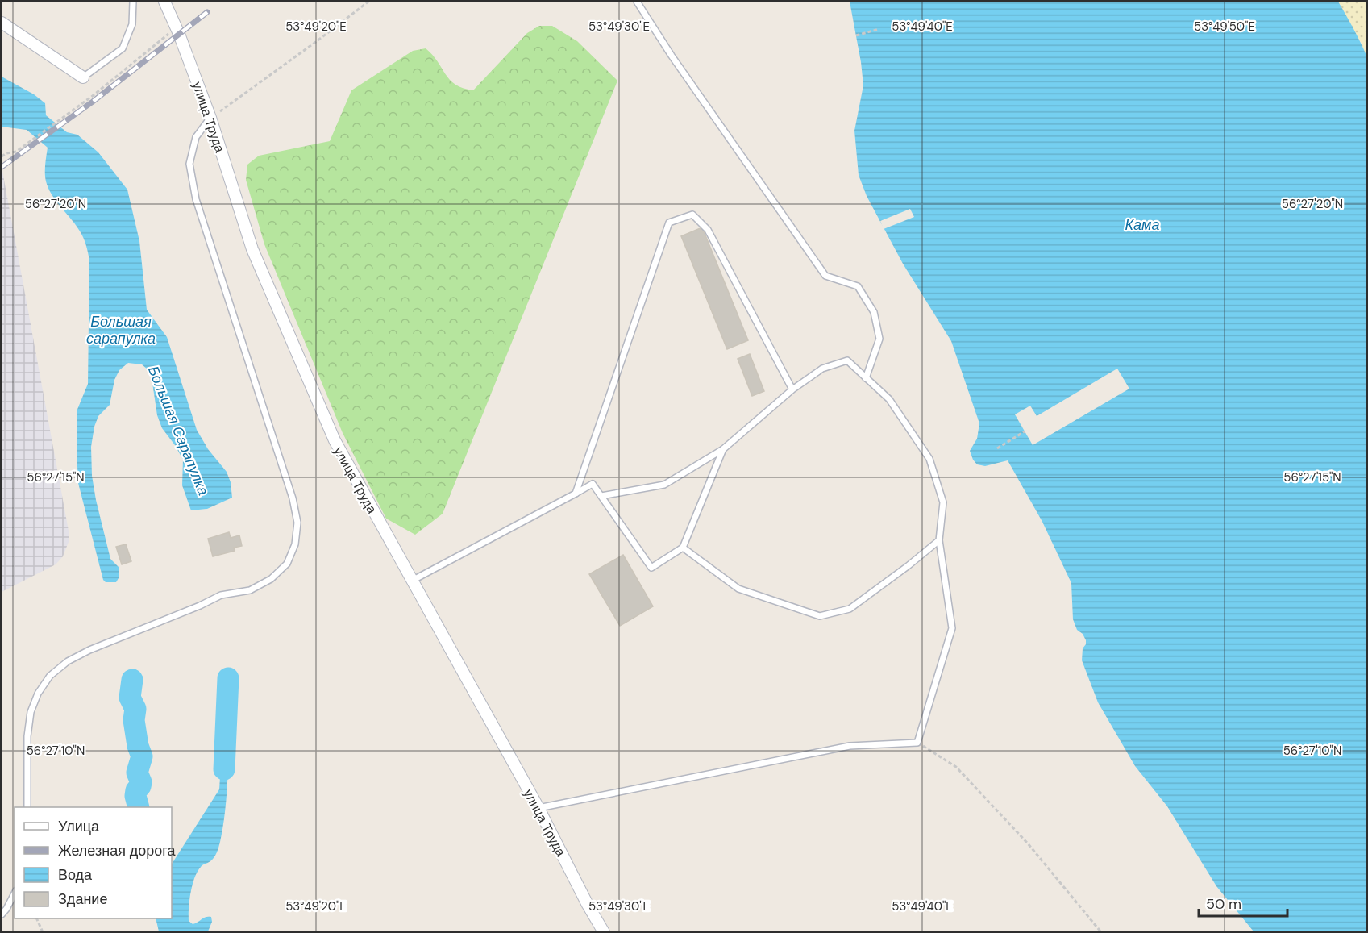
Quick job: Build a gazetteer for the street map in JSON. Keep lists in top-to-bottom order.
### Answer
{
  "streets": {
    "street": ["улица Труда"]
  },
  "water": ["Кама", "Большая сарапулка", "Большая Сарапулка"],
  "legend": [
    "Улица",
    "Железная дорога",
    "Вода",
    "Здание"
  ],
  "scale_bar": "50 m",
  "coordinates": [
    "53°49'20\"E",
    "53°49'30\"E",
    "53°49'40\"E",
    "53°49'50\"E",
    "56°27'20\"N",
    "56°27'15\"N",
    "56°27'10\"N"
  ]
}
